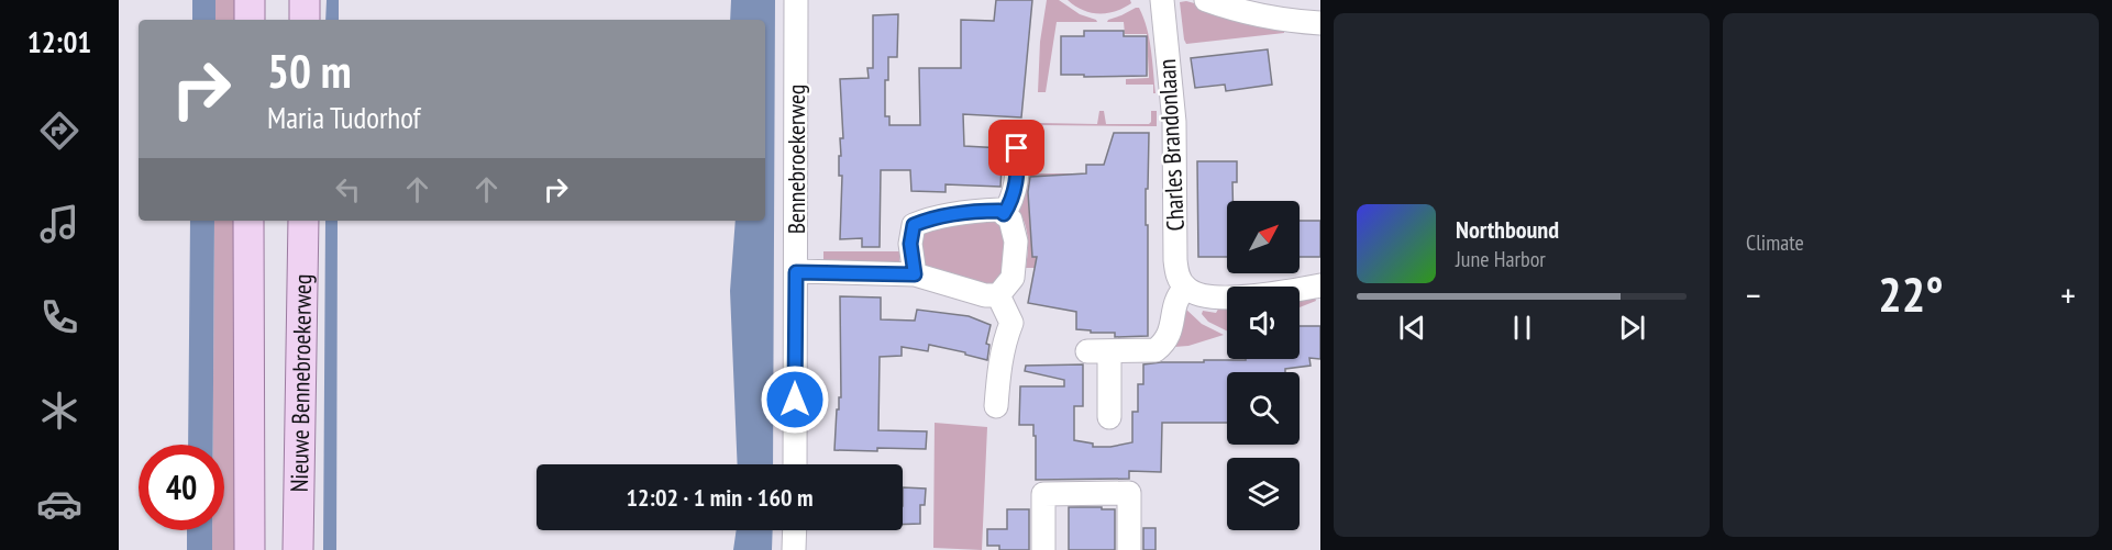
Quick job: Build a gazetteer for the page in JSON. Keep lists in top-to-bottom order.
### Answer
{
  "streets": {
    "main road": ["Nieuwe Bennebroekerweg"],
    "street": ["Charles Brandonlaan", "Bennebroekerweg"]
  },
  "north": "top right",
  "page": {
    "tabs": "12:01",
    "tile": "Climate",
    "turn": ["50 m", "Maria Tudorhof"],
    "song": ["Northbound", "June Harbor"],
    "heat": ["−", "22°", "+"],
    "limit": "40",
    "trip": "12:02 · 1 min · 160 m"
  }
}
